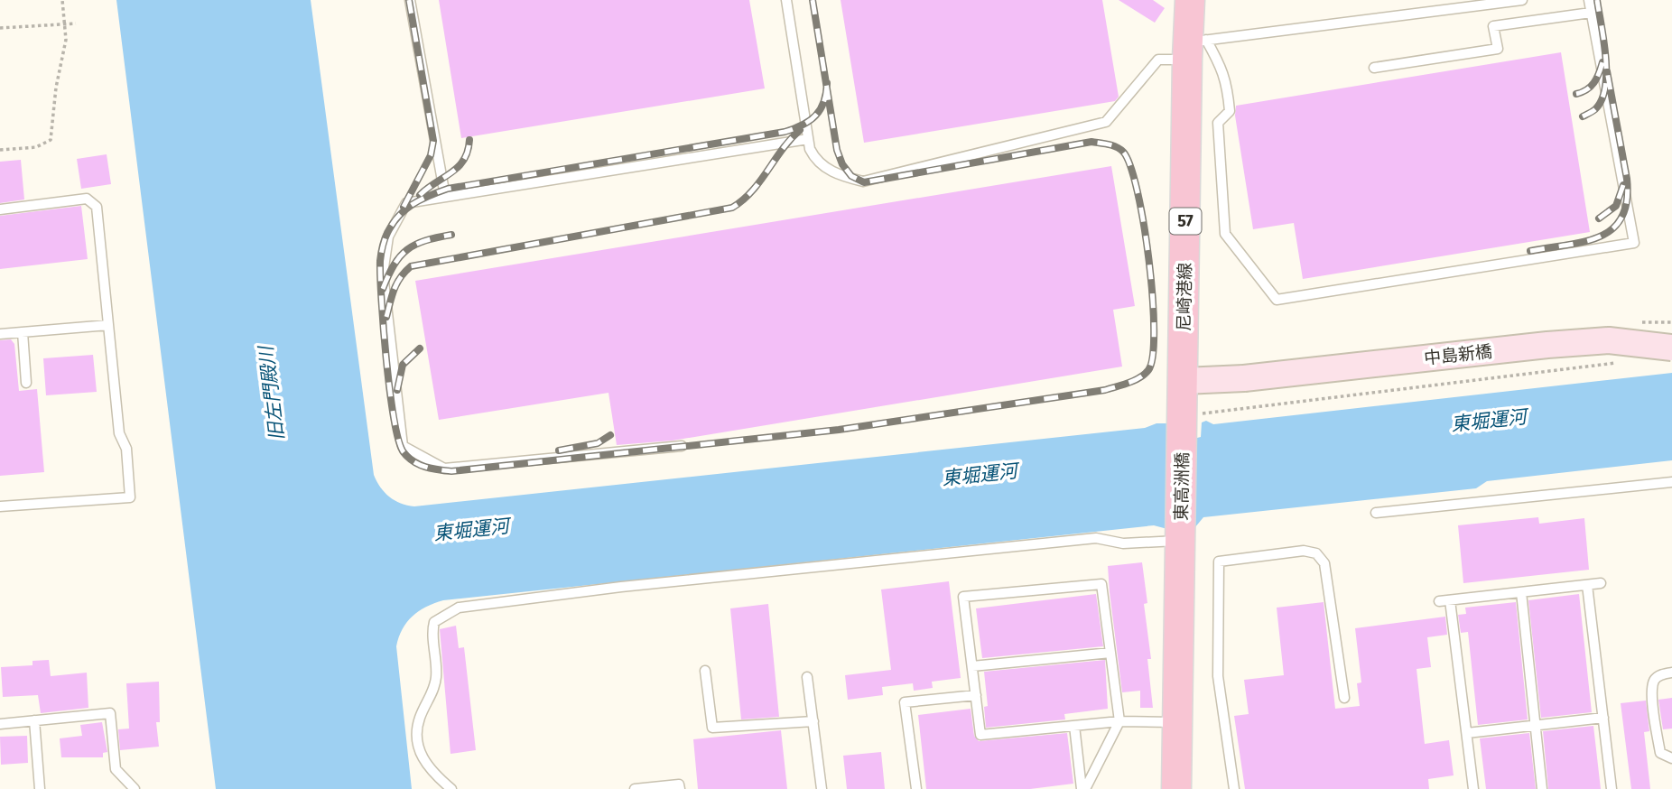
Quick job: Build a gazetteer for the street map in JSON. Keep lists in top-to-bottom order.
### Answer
{
  "streets": {
    "main road": ["57", "尼崎港線", "東高洲橋"],
    "street": ["中島新橋"]
  },
  "crossings": [
    ["57", "東高洲橋"],
    ["尼崎港線", "中島新橋"],
    ["尼崎港線", "東高洲橋"]
  ],
  "water": ["旧左門殿川", "東堀運河"]
}
